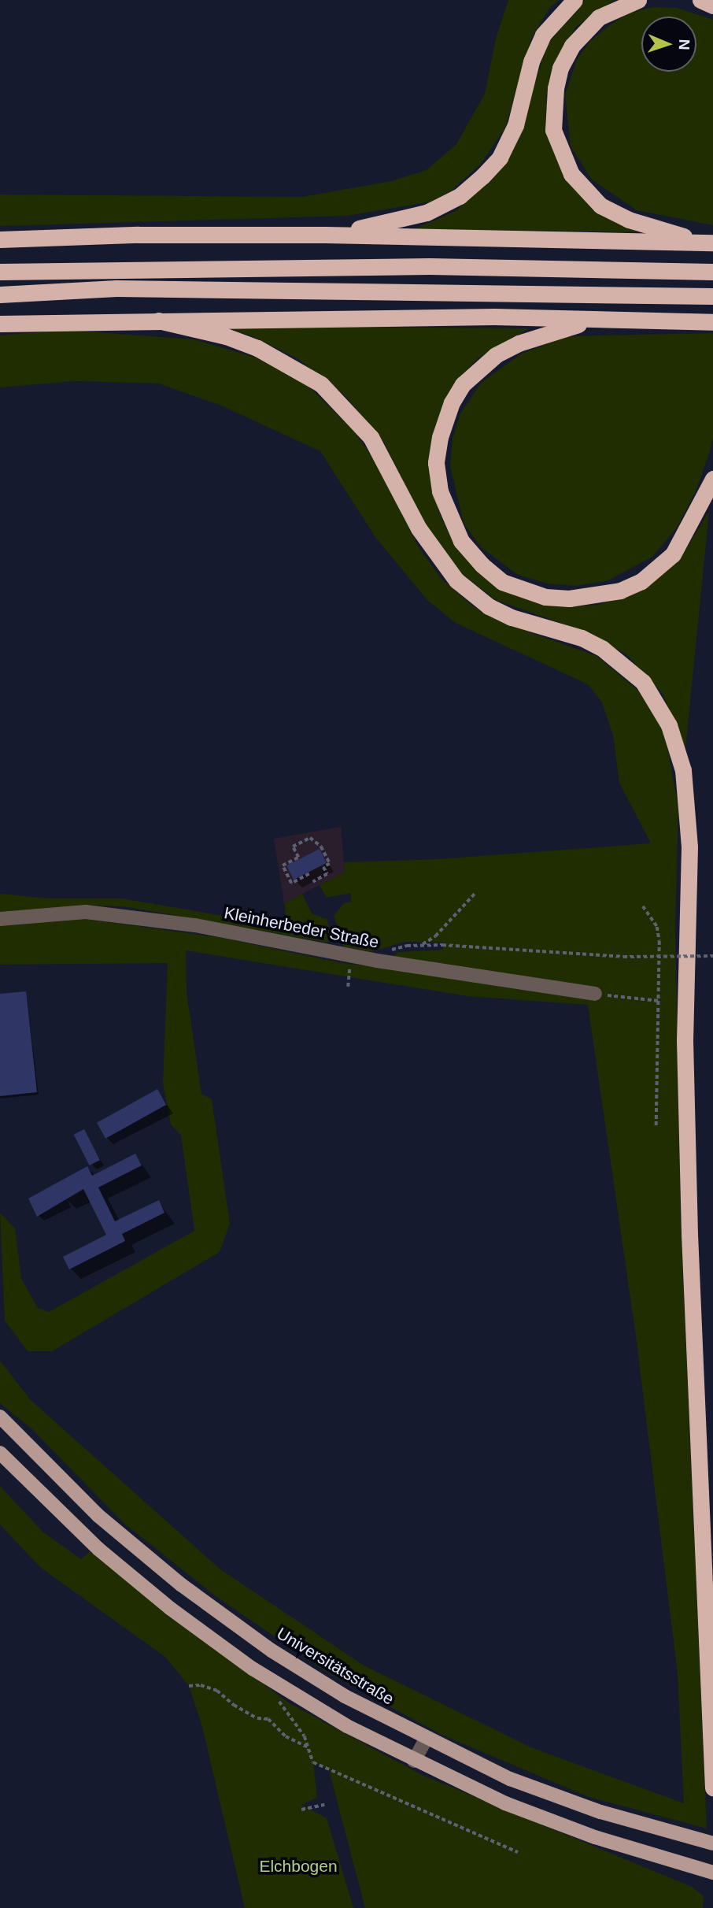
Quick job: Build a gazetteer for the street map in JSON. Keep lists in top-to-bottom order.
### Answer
{
  "streets": {
    "main road": ["Universitätsstraße"],
    "street": ["Kleinherbeder Straße"]
  },
  "parks": ["Elchbogen"],
  "north": "right"
}
